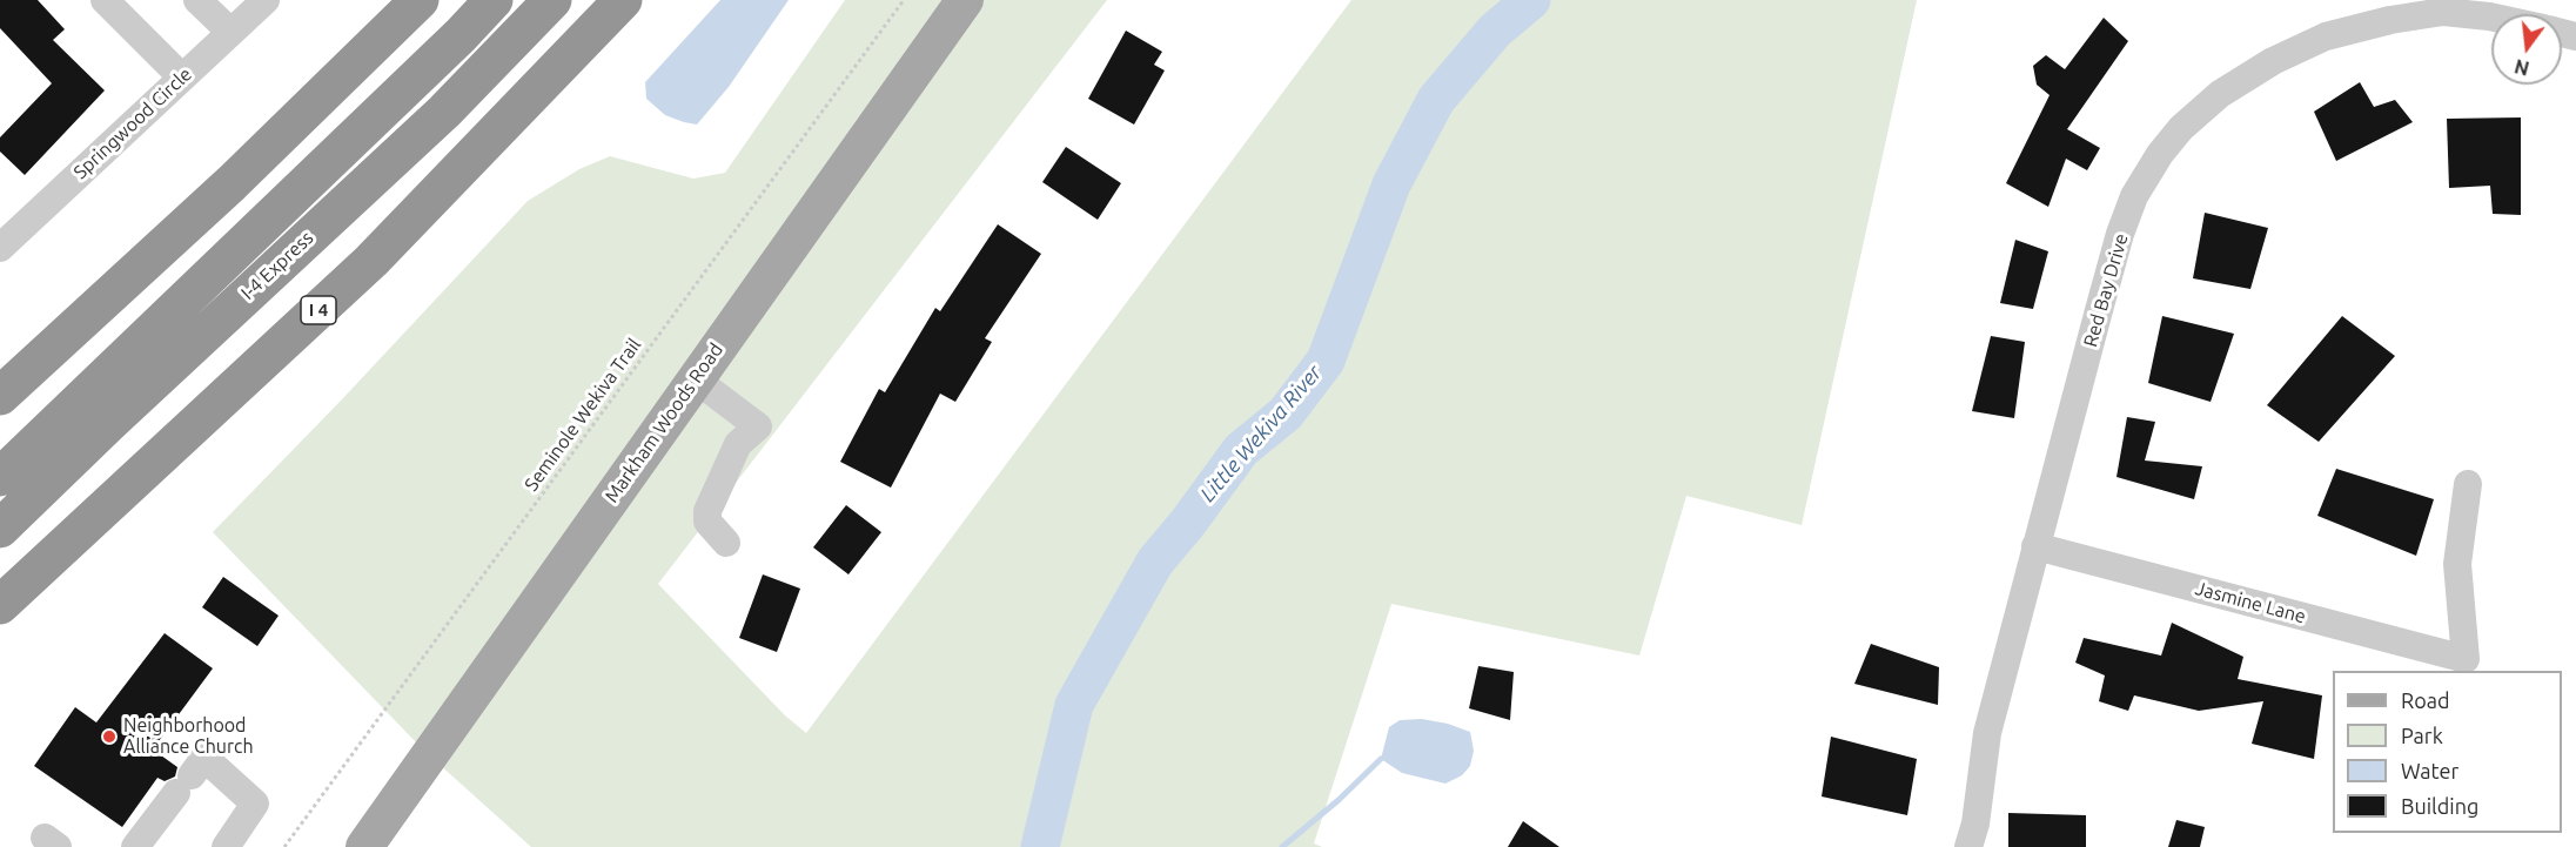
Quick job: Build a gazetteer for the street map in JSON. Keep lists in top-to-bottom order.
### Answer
{
  "streets": {
    "highway": ["I-4 Express", "I 4"],
    "main road": ["Markham Woods Road"],
    "street": ["Springwood Circle", "Red Bay Drive", "Jasmine Lane"],
    "path": ["Seminole Wekiva Trail"]
  },
  "crossings": [
    ["Red Bay Drive", "Jasmine Lane"]
  ],
  "water": ["Little Wekiva River"],
  "places": ["Neighborhood Alliance Church"],
  "legend": [
    "Road",
    "Park",
    "Water",
    "Building"
  ],
  "north": "bottom"
}
